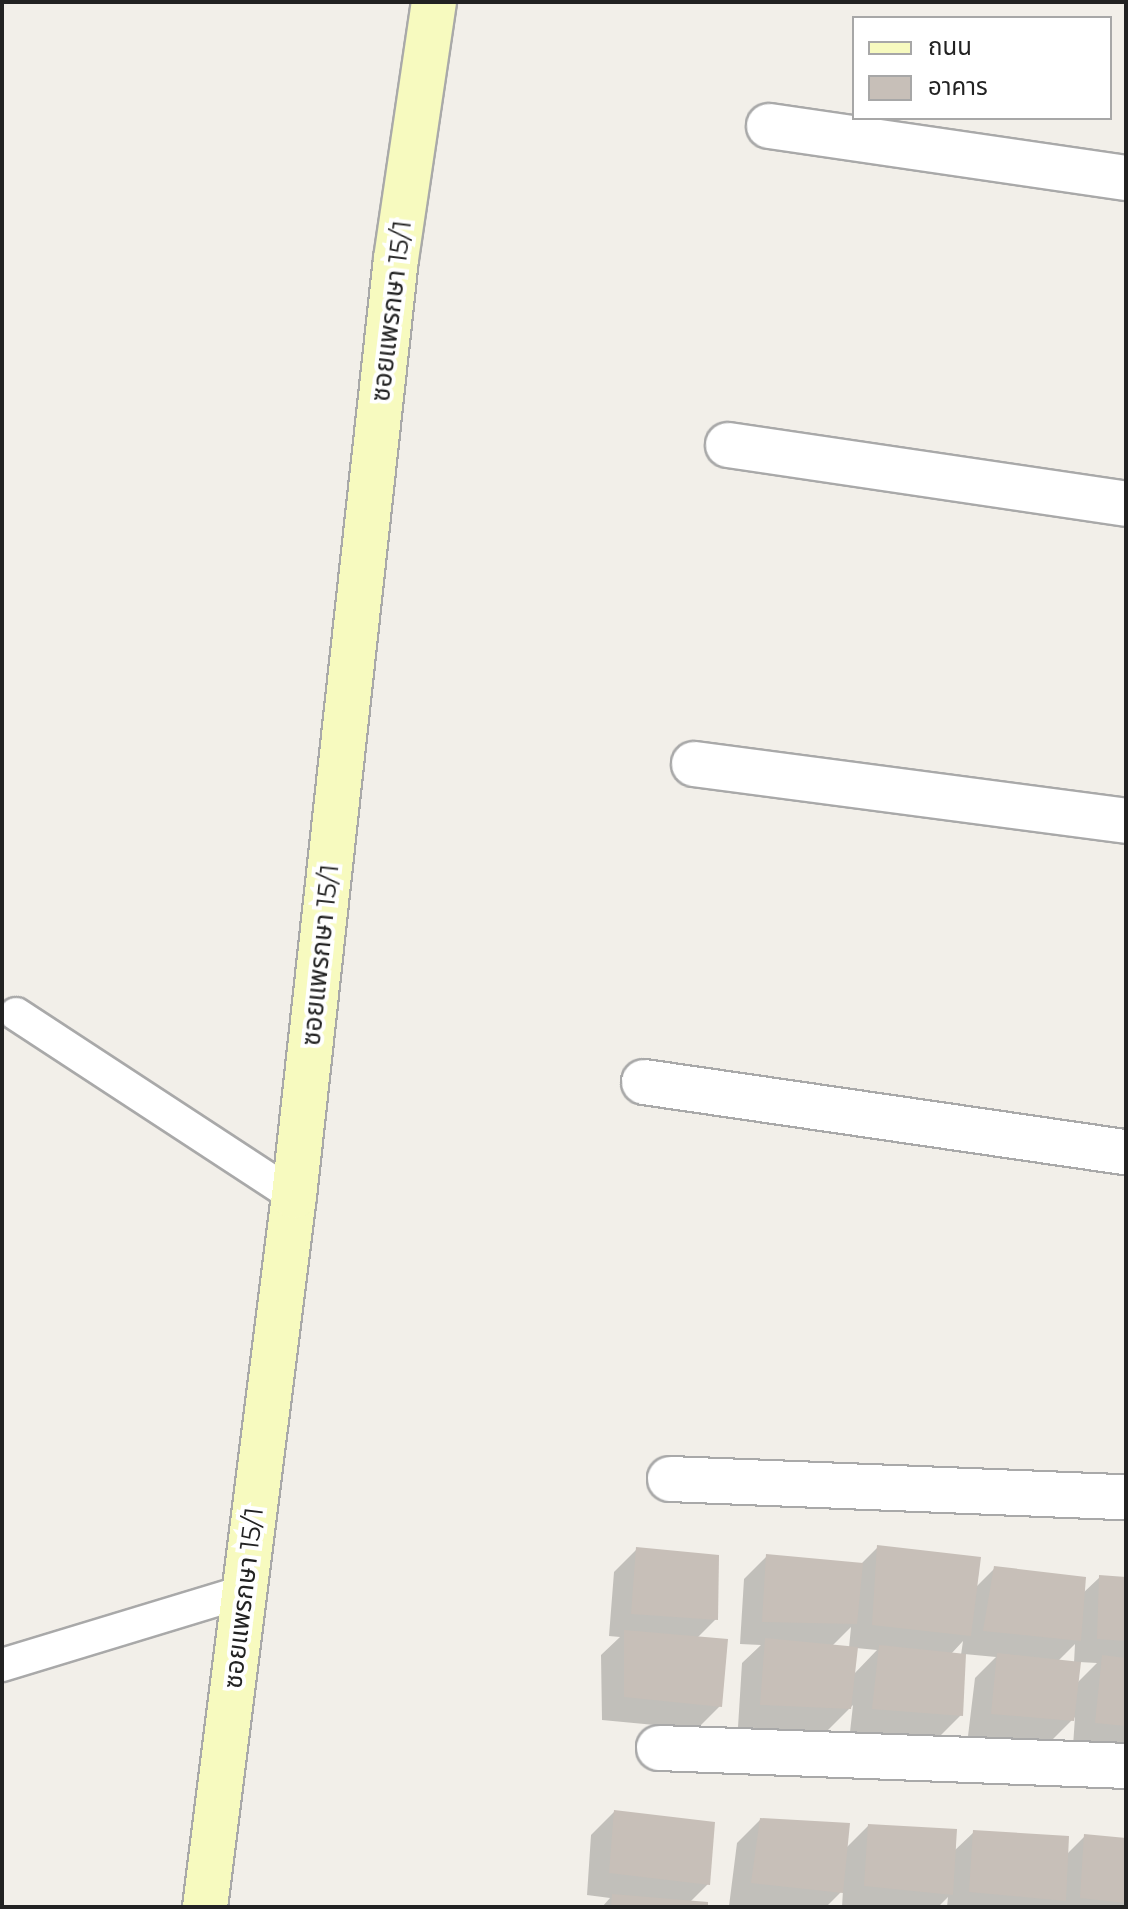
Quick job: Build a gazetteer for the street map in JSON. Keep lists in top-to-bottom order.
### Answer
{
  "streets": {
    "street": ["ซอยแพรกษา 15/1"]
  },
  "legend": ["ถนน", "อาคาร"]
}
